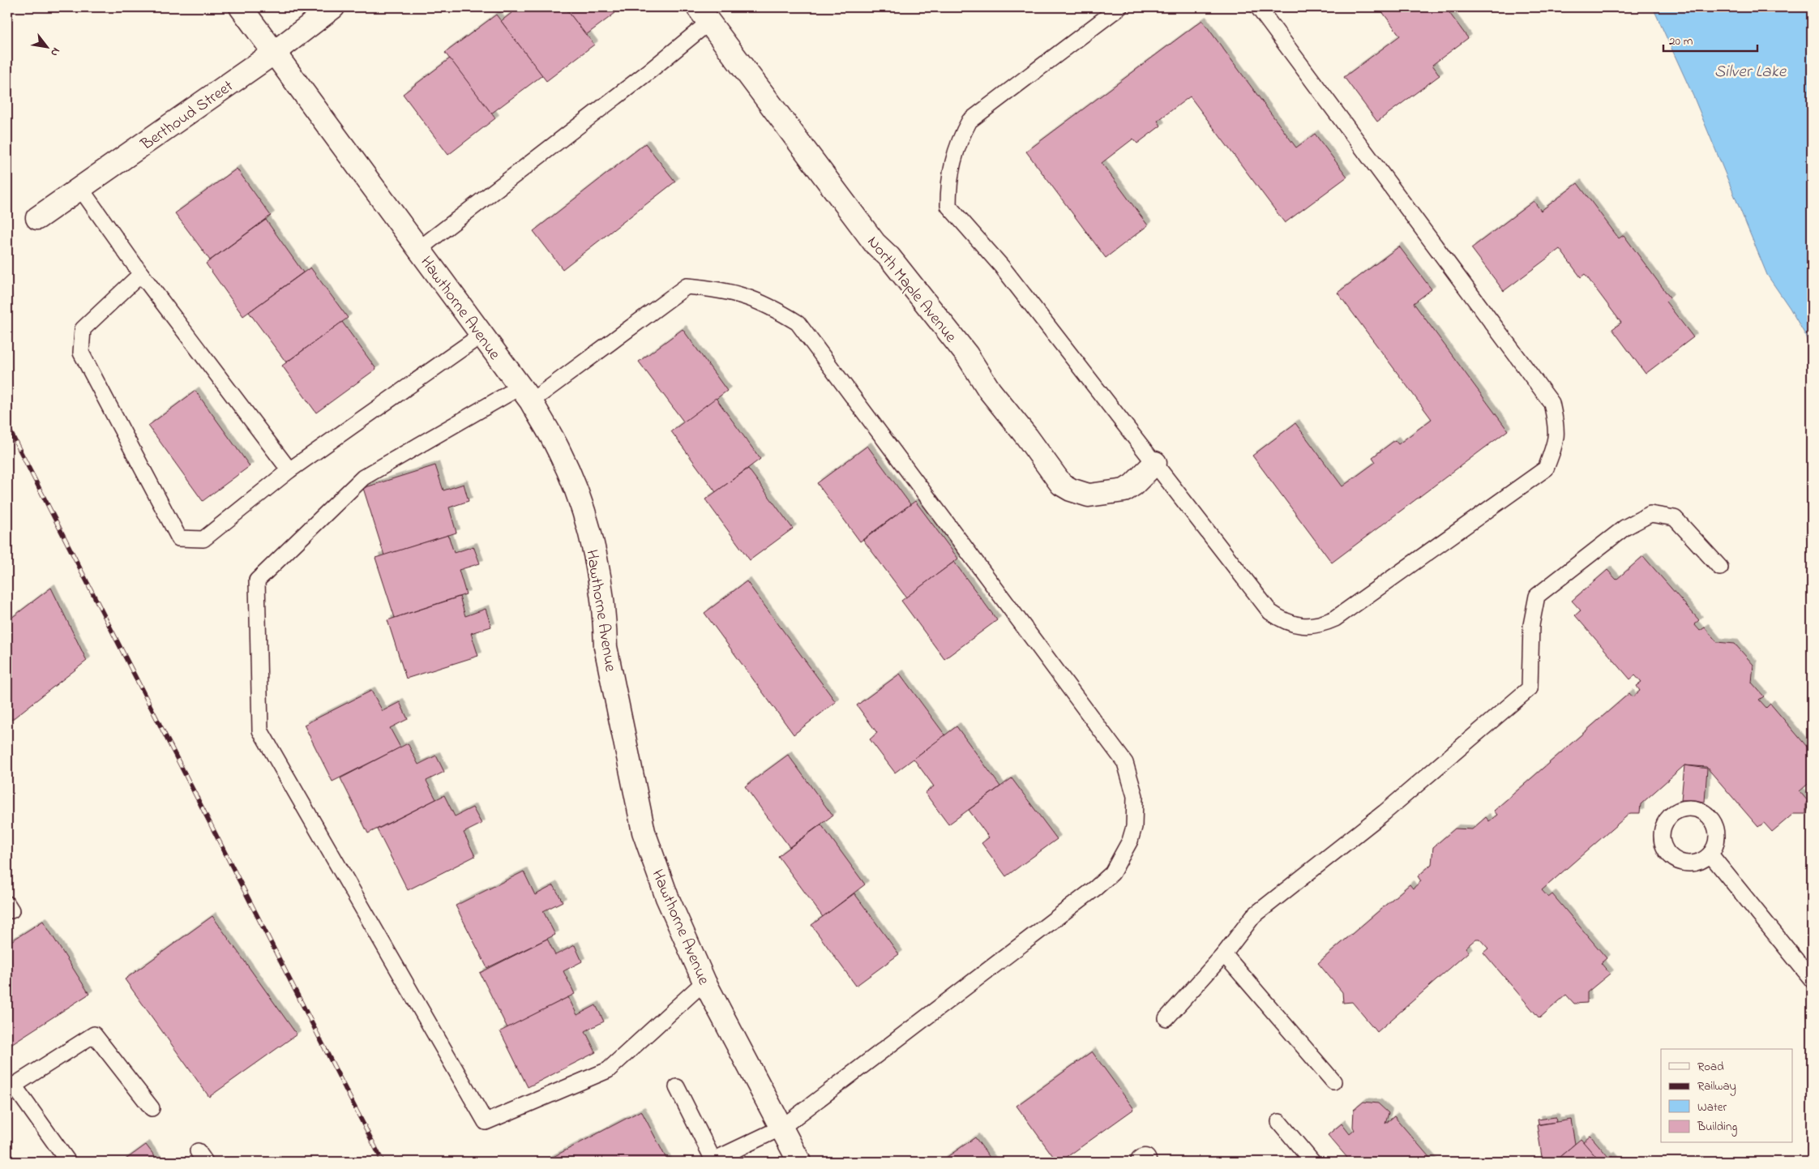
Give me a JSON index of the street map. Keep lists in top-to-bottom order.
{
  "streets": {
    "street": ["Berthoud Street", "North Maple Avenue", "Hawthorne Avenue"]
  },
  "crossings": [
    ["Berthoud Street", "Hawthorne Avenue"]
  ],
  "water": ["Silver Lake"],
  "legend": [
    "Road",
    "Railway",
    "Water",
    "Building"
  ],
  "scale_bar": "20 m",
  "north": "bottom right"
}
